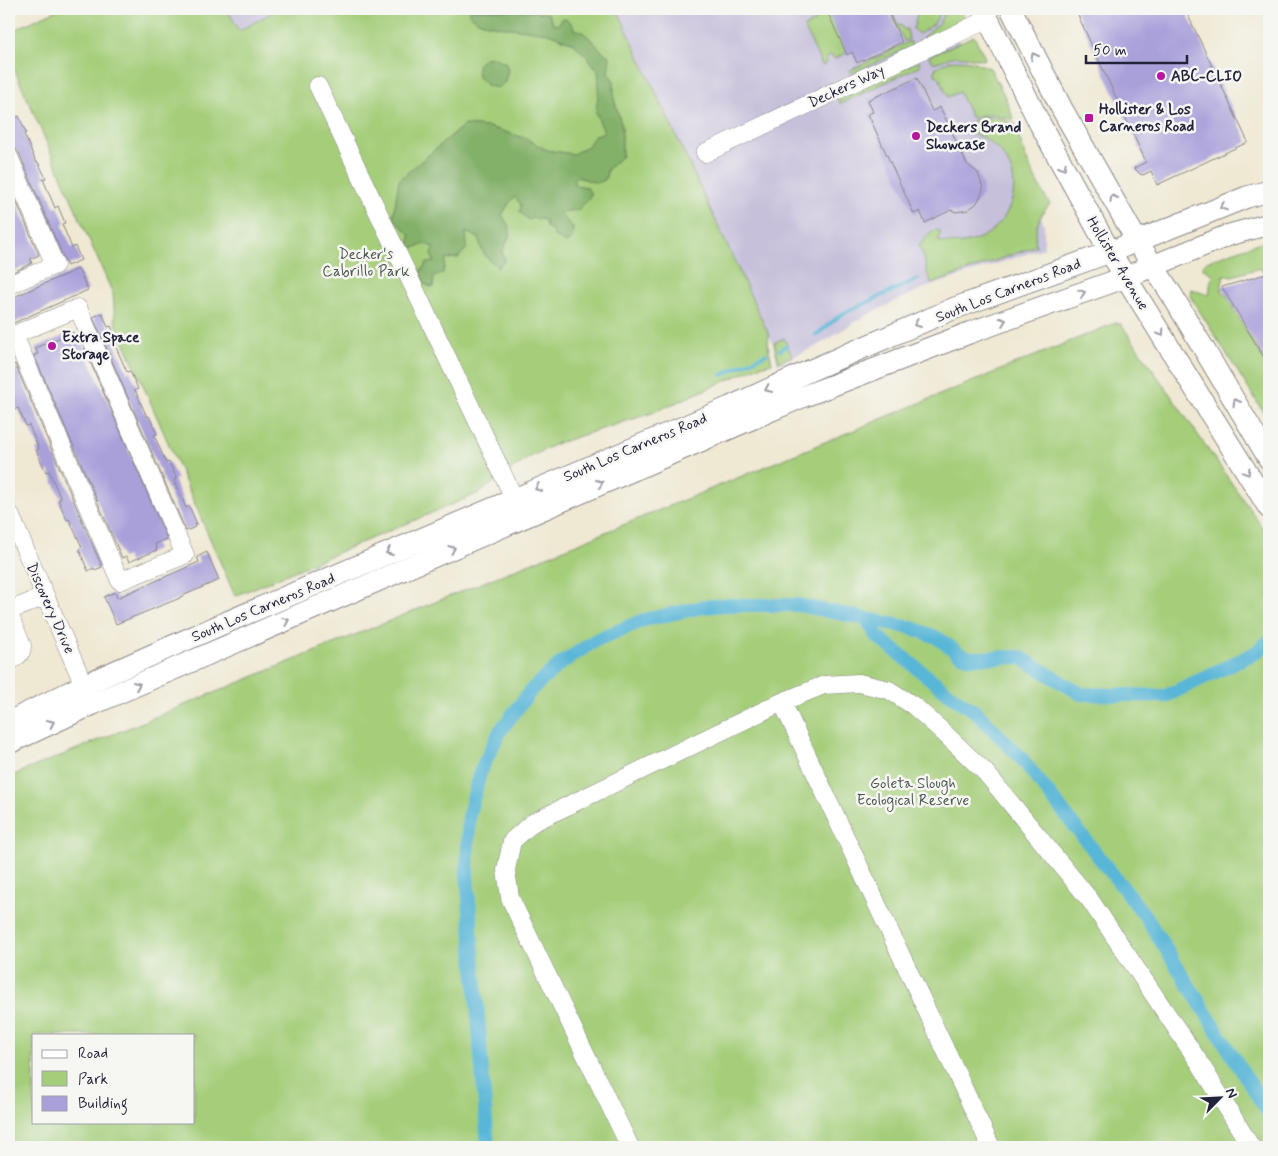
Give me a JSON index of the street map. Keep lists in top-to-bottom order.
{
  "streets": {
    "main road": ["Hollister Avenue", "South Los Carneros Road"],
    "street": ["Deckers Way", "Discovery Drive"]
  },
  "crossings": [
    ["Deckers Way", "Hollister Avenue"],
    ["Hollister Avenue", "South Los Carneros Road"],
    ["South Los Carneros Road", "Discovery Drive"]
  ],
  "parks": ["Decker's Cabrillo Park", "Goleta Slough Ecological Reserve"],
  "places": {
    "other": ["ABC-CLIO", "Deckers Brand Showcase", "Extra Space Storage"],
    "transit": ["Hollister & Los Carneros Road"]
  },
  "legend": ["Road", "Park", "Building"],
  "scale_bar": "50 m",
  "north": "top right"
}
